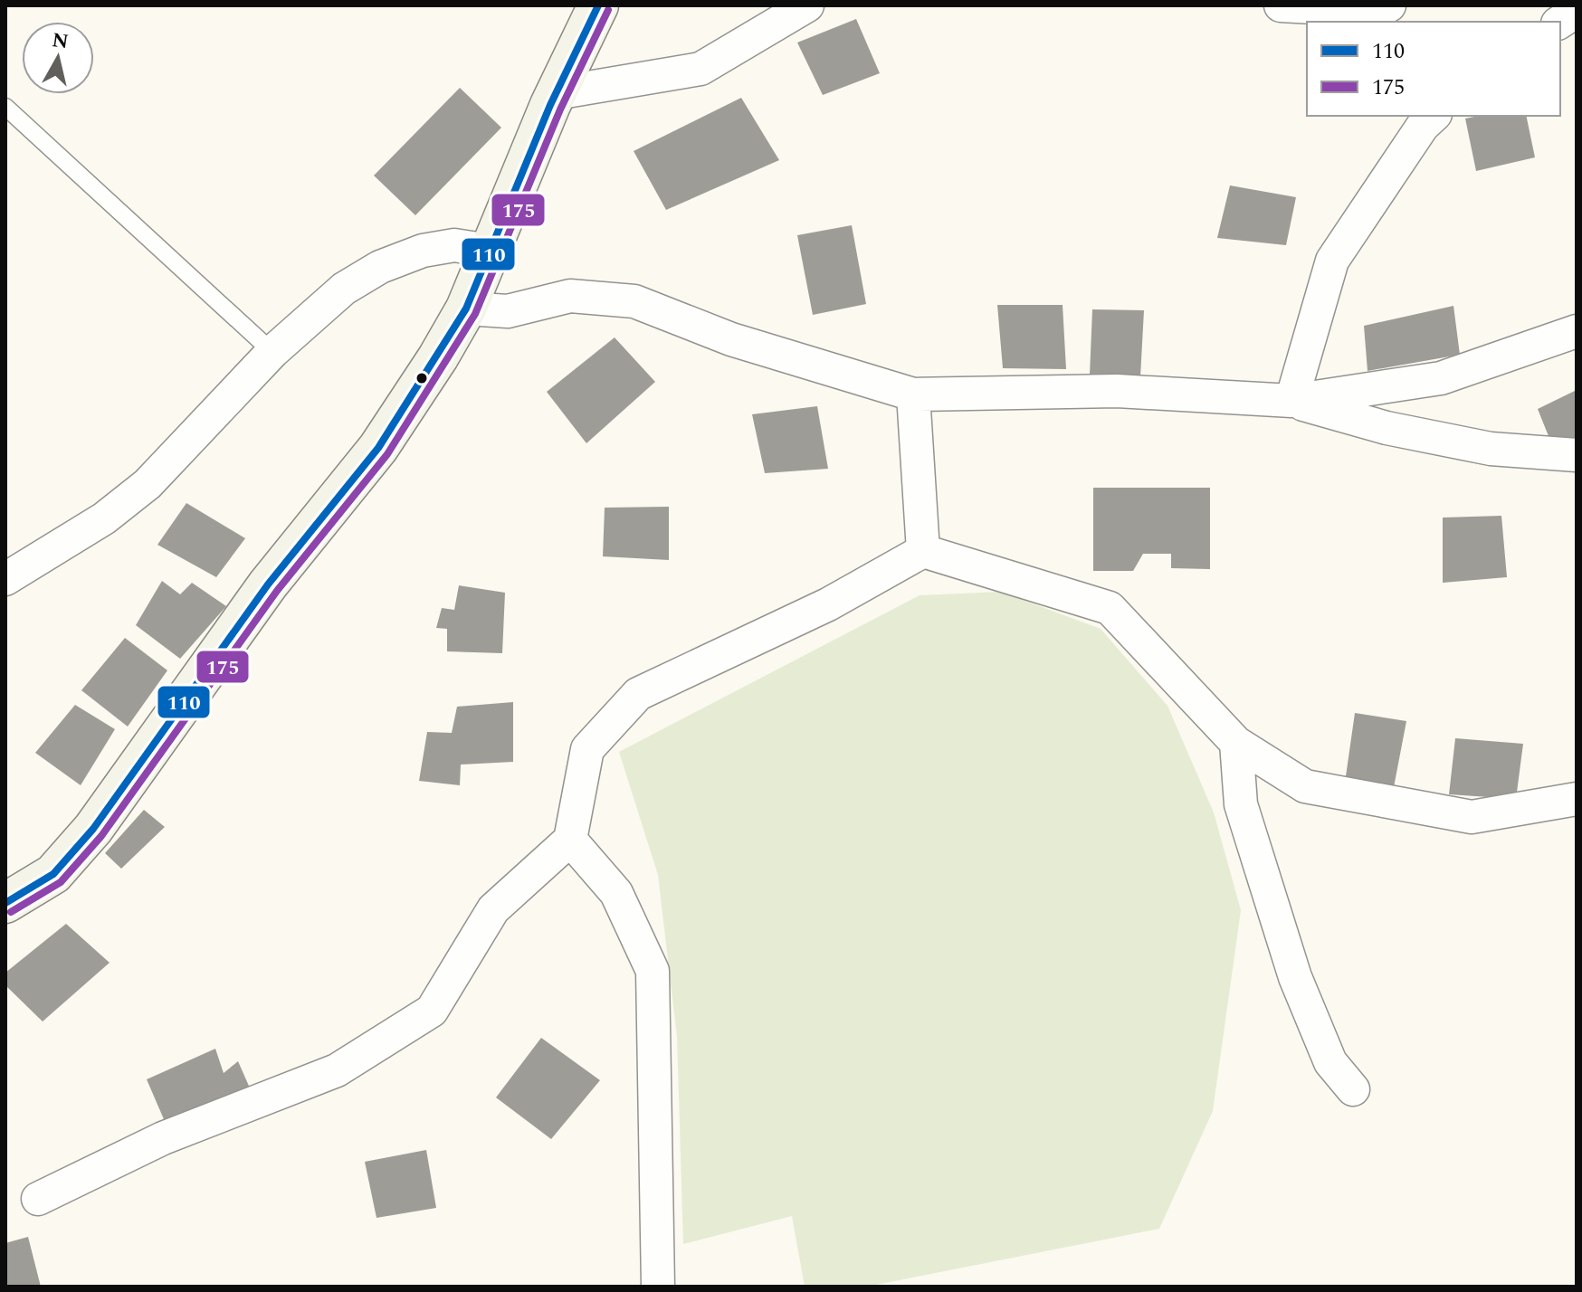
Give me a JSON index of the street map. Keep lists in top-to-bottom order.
{
  "lines": ["transit line 110", "transit line 175"],
  "legend": ["110", "175"],
  "north": "top"
}
